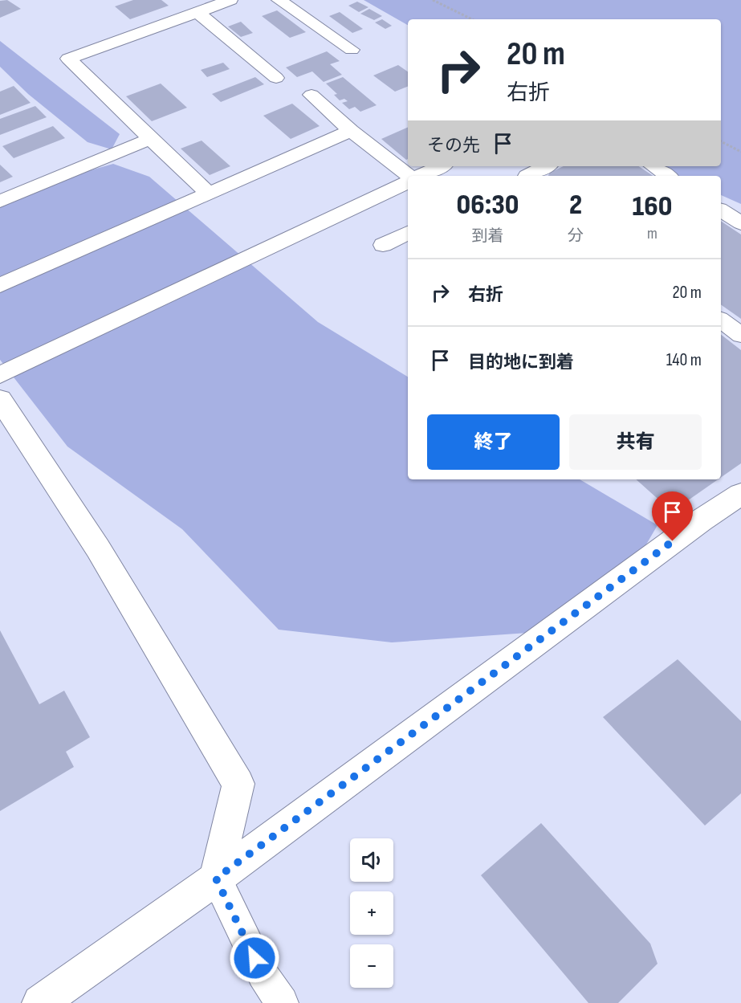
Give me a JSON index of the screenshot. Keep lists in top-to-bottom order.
{
  "page": {
    "turn": ["20 m", "右折"],
    "then": "その先",
    "eta": [
      "06:30",
      "到着",
      "2",
      "分",
      "160",
      "m"
    ],
    "list": [
      {
        "name": "右折",
        "value": "20 m"
      },
      {
        "name": "目的地に到着",
        "value": "140 m"
      }
    ],
    "buttons": ["終了", "共有"],
    "map_buttons": ["+", "−"]
  }
}
